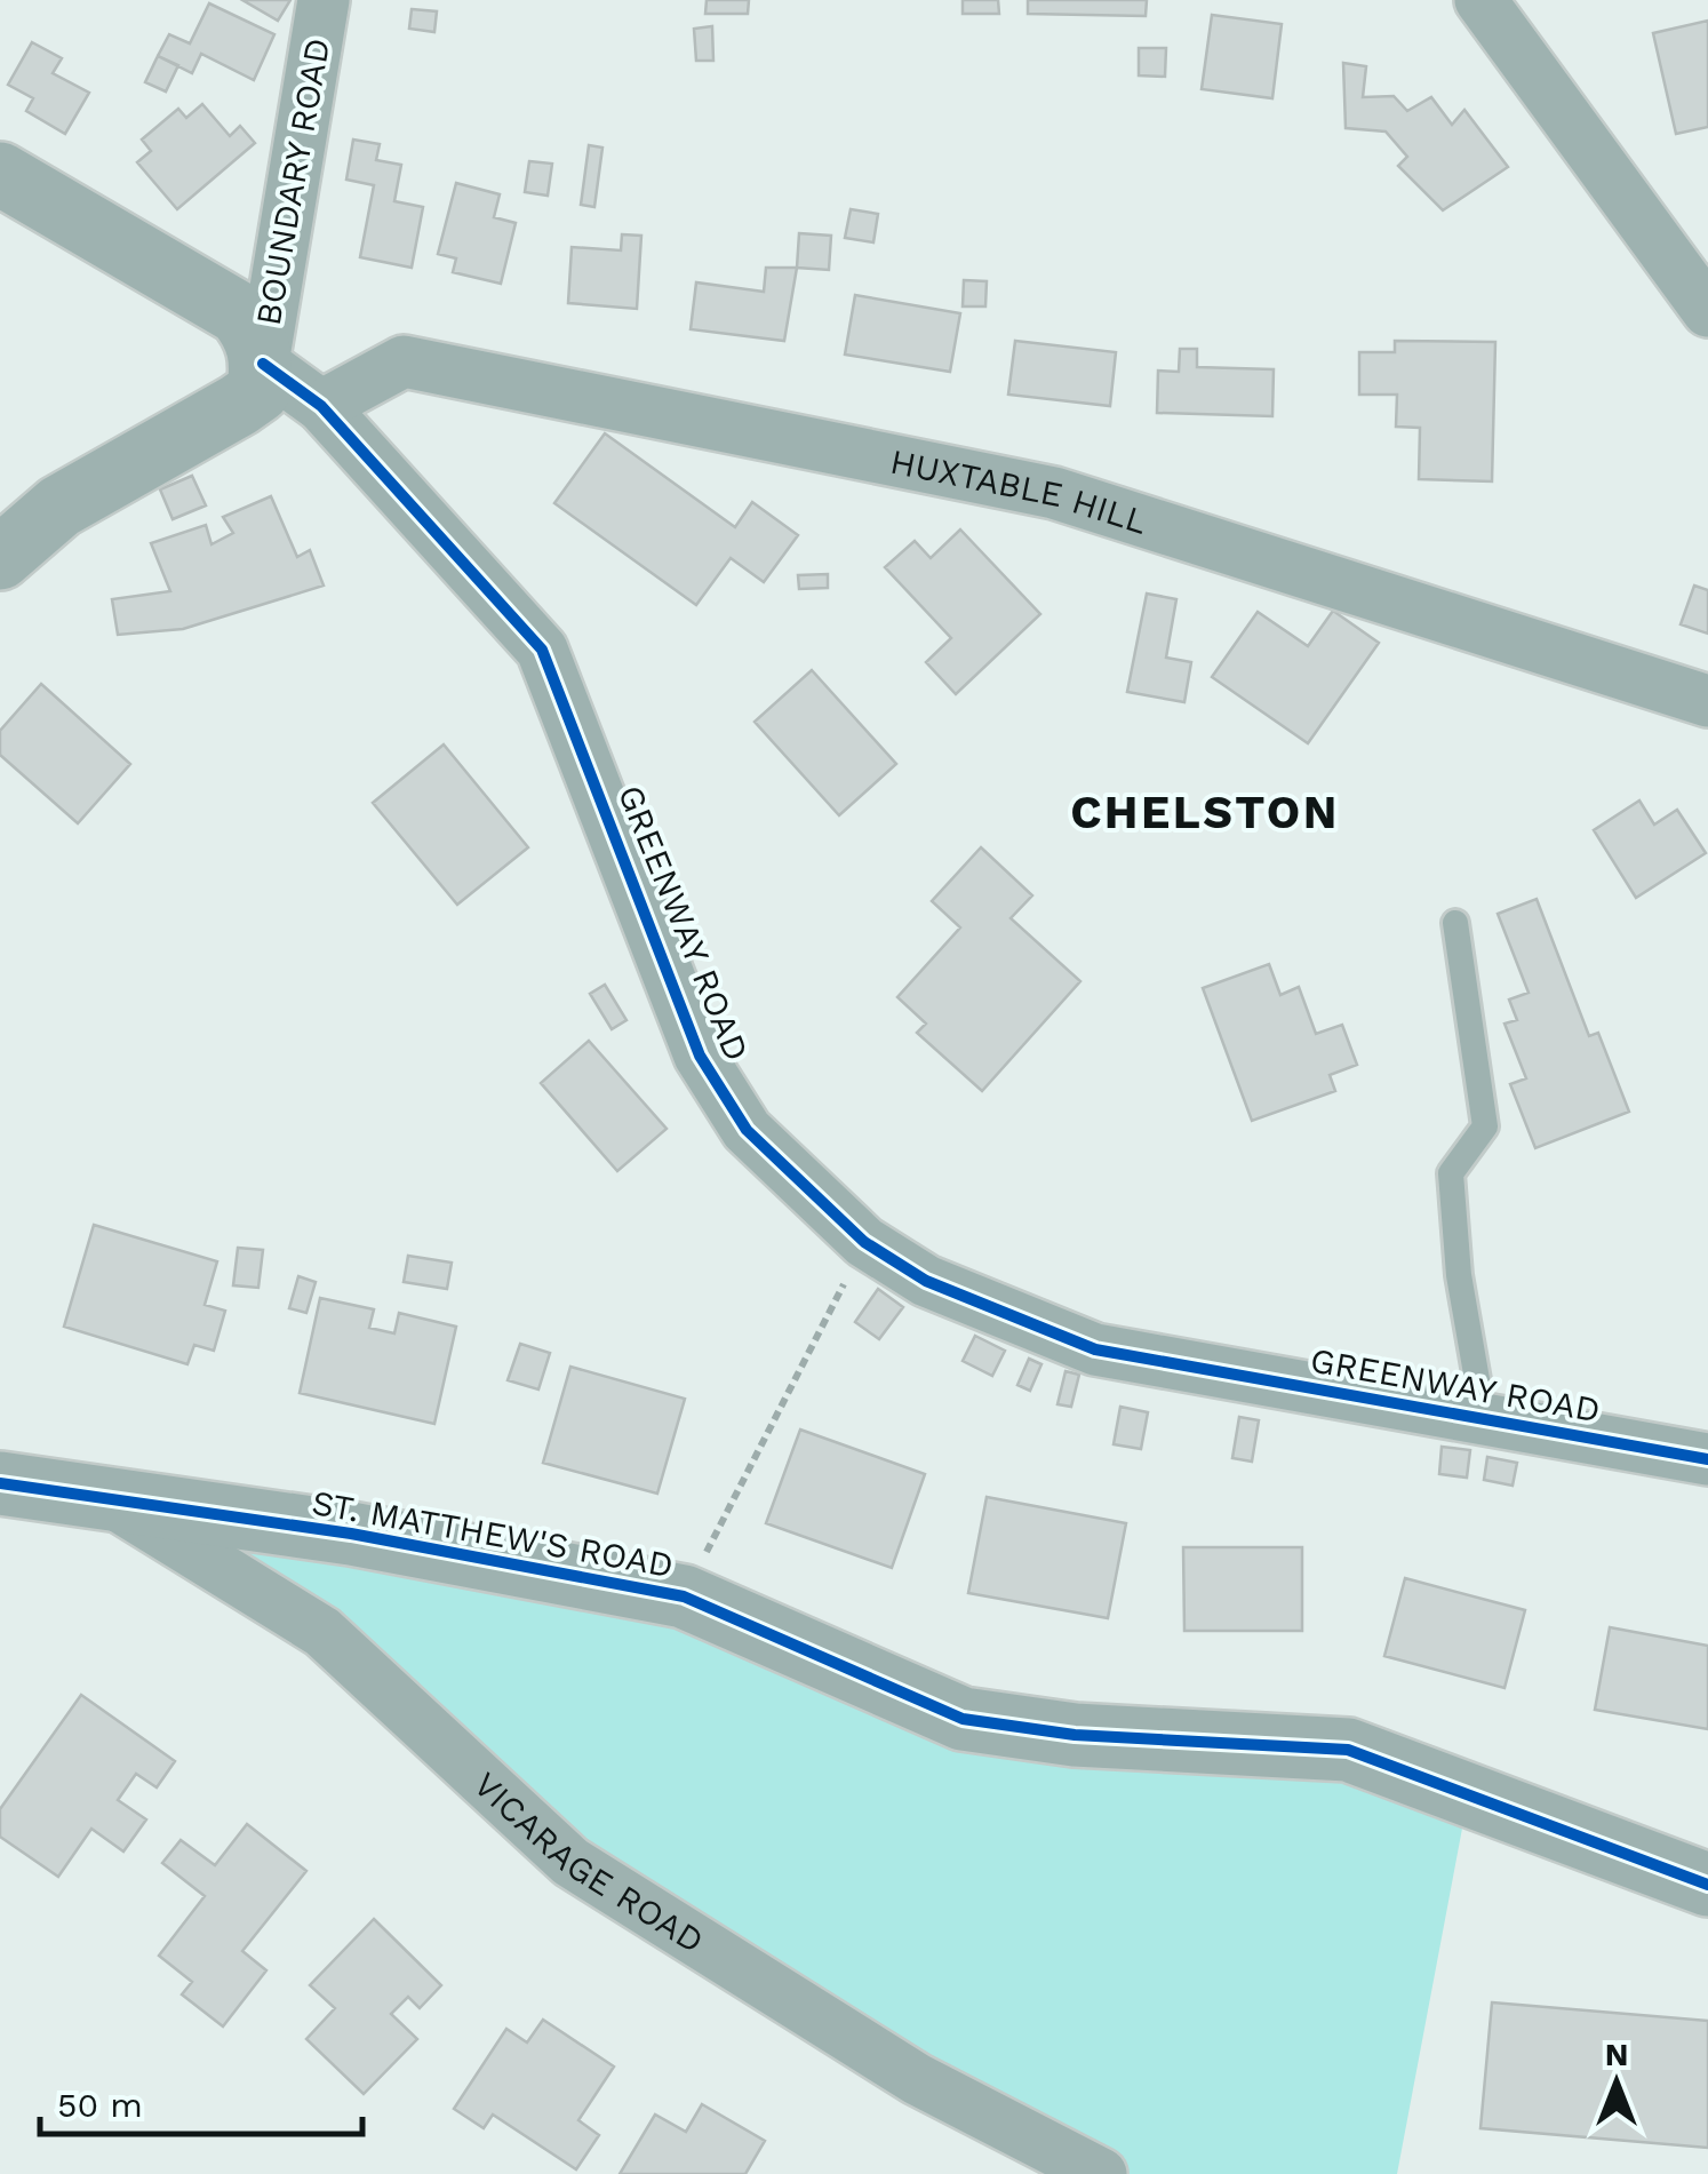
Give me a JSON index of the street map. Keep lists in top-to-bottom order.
{
  "streets": {
    "street": [
      "BOUNDARY ROAD",
      "HUXTABLE HILL",
      "GREENWAY ROAD",
      "ST. MATTHEW'S ROAD",
      "VICARAGE ROAD"
    ]
  },
  "crossings": [
    ["BOUNDARY ROAD", "GREENWAY ROAD"],
    ["HUXTABLE HILL", "GREENWAY ROAD"],
    ["ST. MATTHEW'S ROAD", "VICARAGE ROAD"]
  ],
  "districts": ["CHELSTON"],
  "scale_bar": "50 m",
  "north": "top"
}
